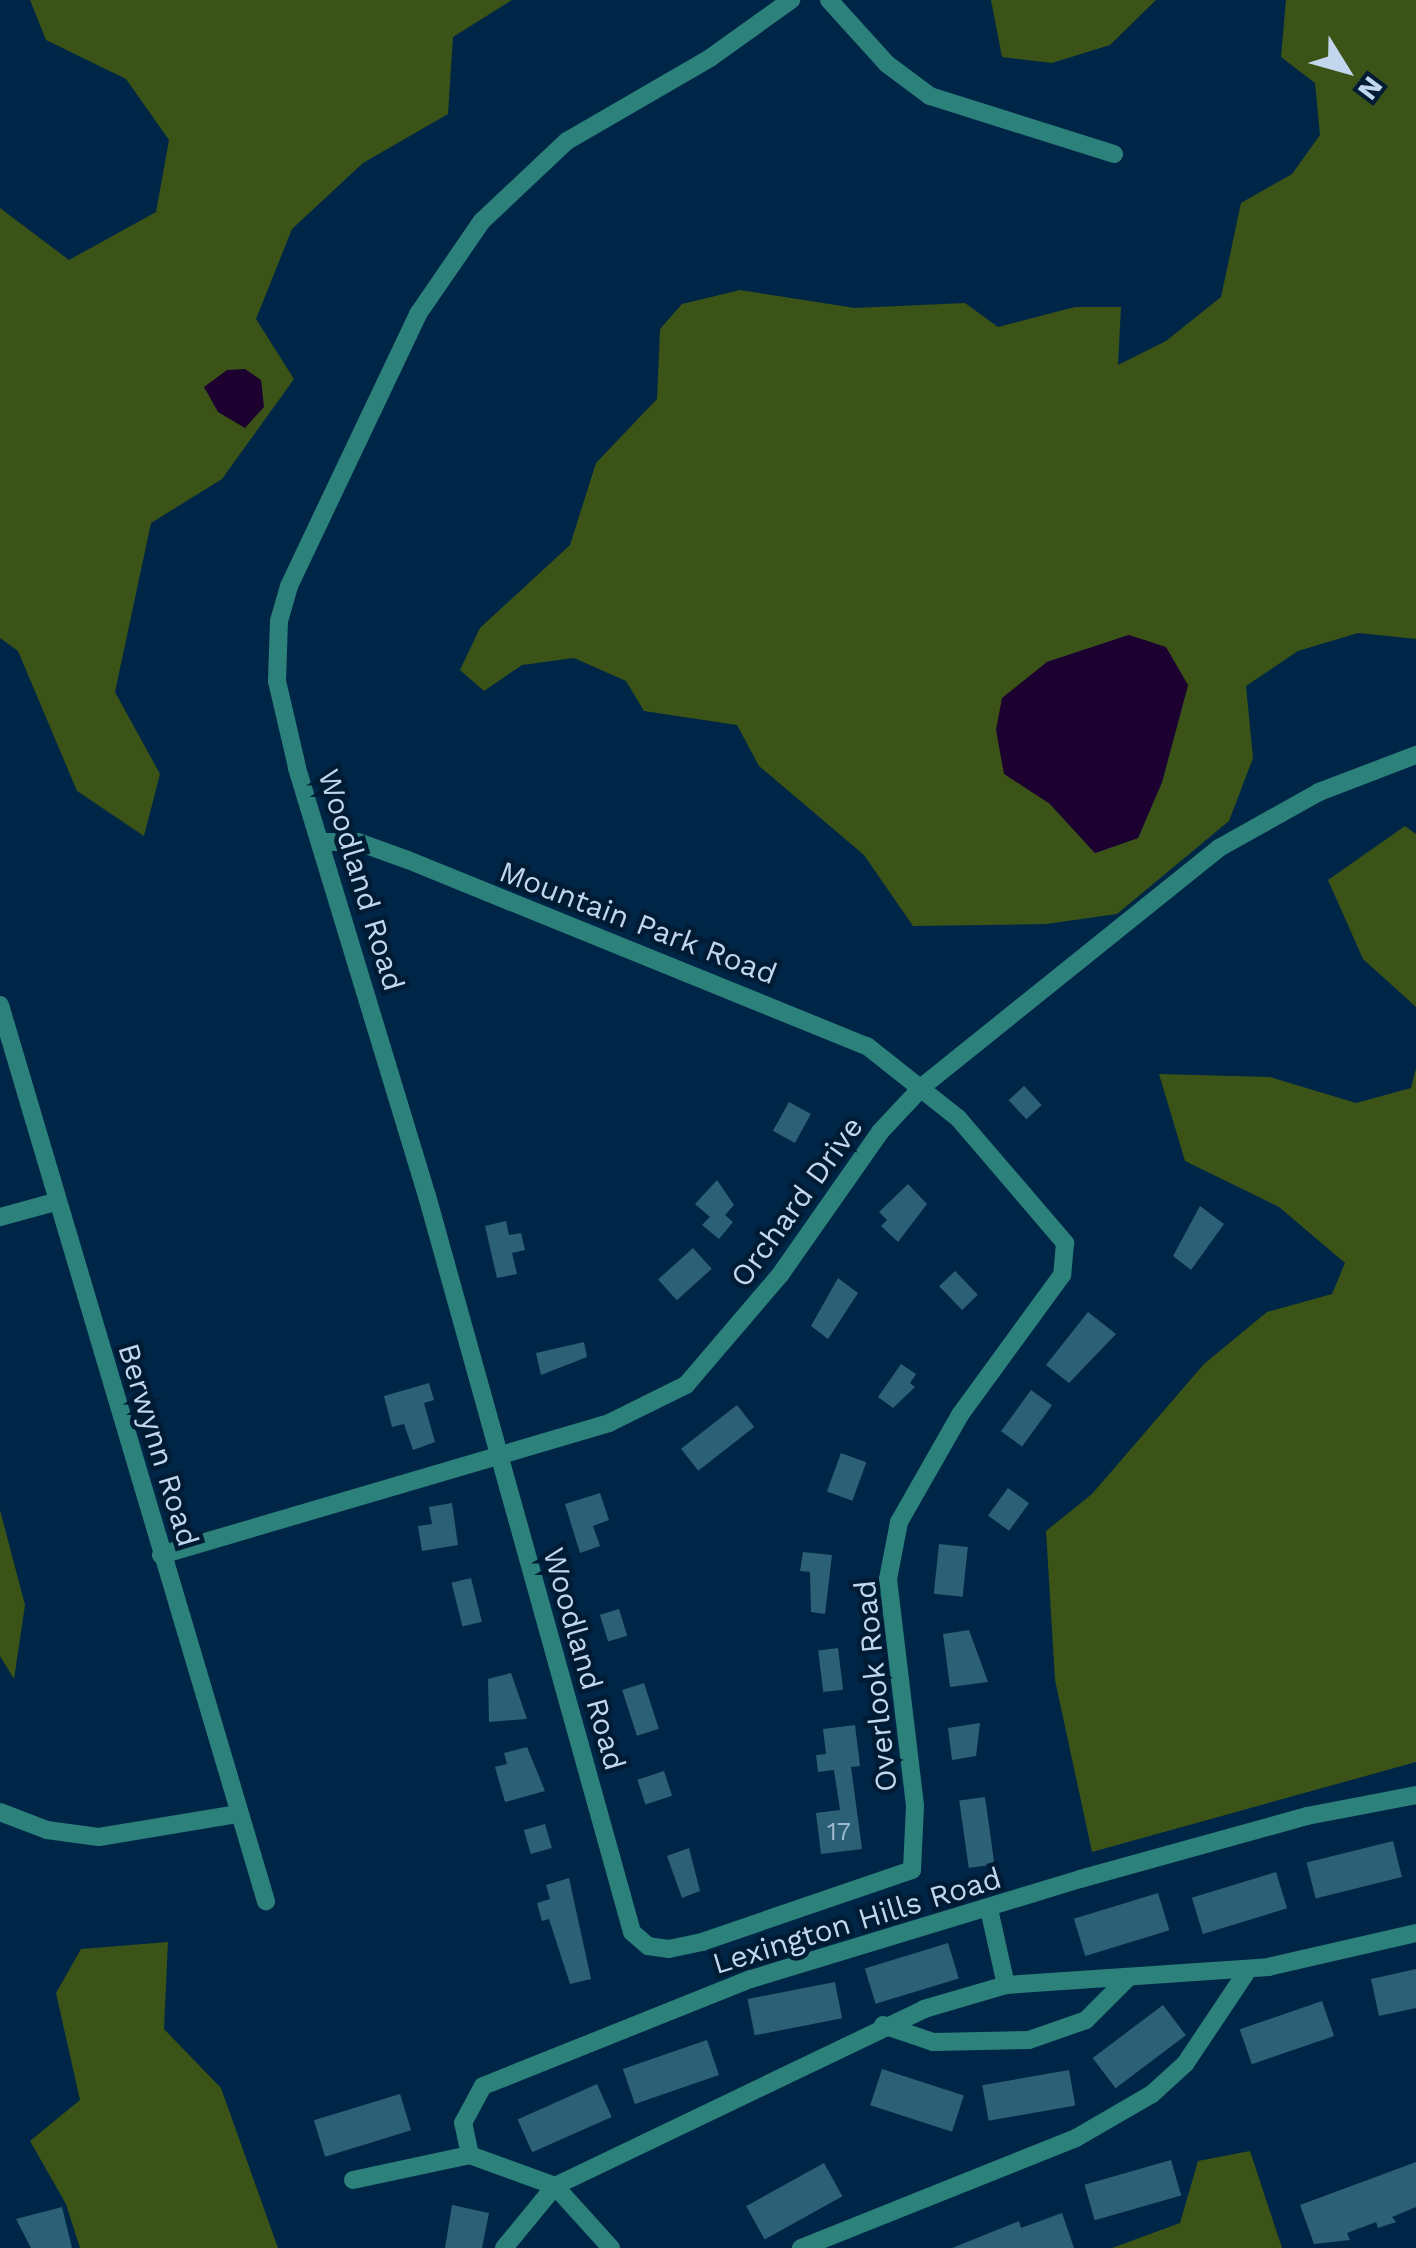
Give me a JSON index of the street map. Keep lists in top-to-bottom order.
{
  "streets": {
    "street": [
      "Woodland Road",
      "Mountain Park Road",
      "Orchard Drive",
      "Berwynn Road",
      "Overlook Road",
      "Lexington Hills Road"
    ]
  },
  "crossings": [
    ["Woodland Road", "Mountain Park Road"],
    ["Woodland Road", "Orchard Drive"],
    ["Woodland Road", "Overlook Road"],
    ["Mountain Park Road", "Orchard Drive"],
    ["Mountain Park Road", "Overlook Road"],
    ["Orchard Drive", "Berwynn Road"],
    ["Orchard Drive", "Overlook Road"]
  ],
  "house_numbers": ["17"],
  "north": "bottom right"
}
